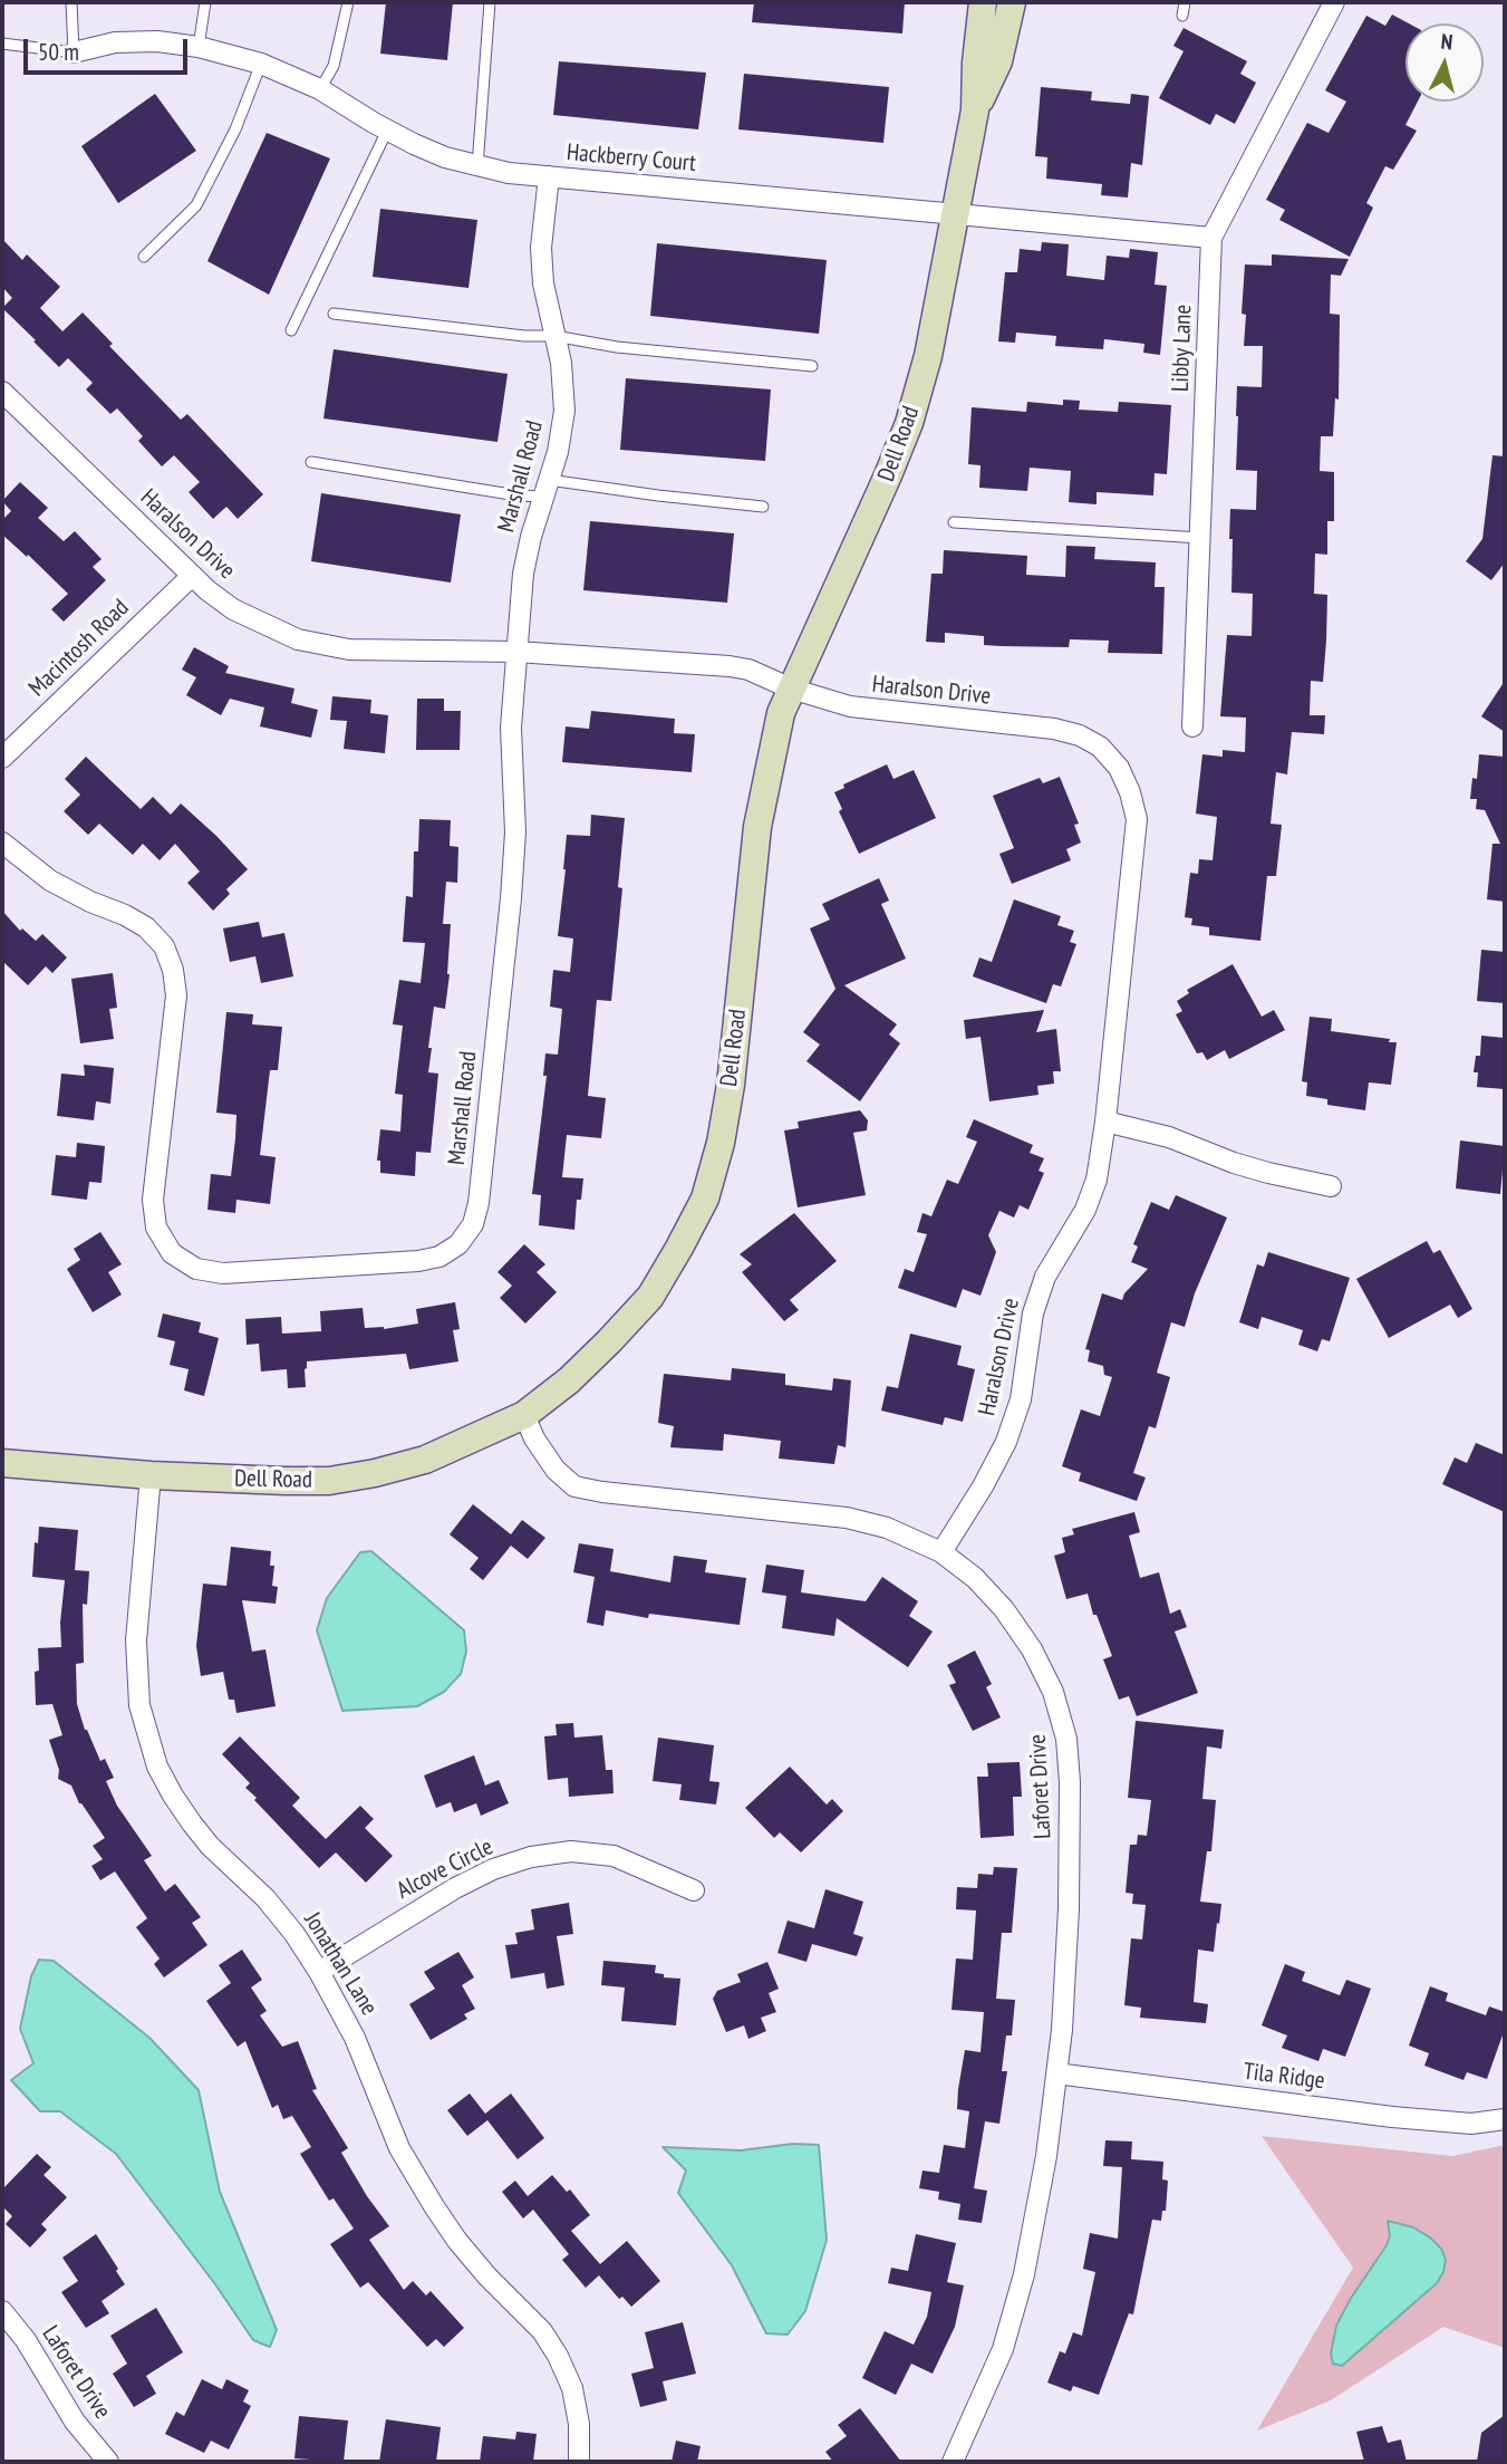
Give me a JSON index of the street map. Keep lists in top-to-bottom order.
{
  "streets": {
    "street": [
      "Hackberry Court",
      "Libby Lane",
      "Dell Road",
      "Marshall Road",
      "Haralson Drive",
      "Macintosh Road",
      "Laforet Drive",
      "Alcove Circle",
      "Jonathan Lane",
      "Tila Ridge"
    ]
  },
  "crossings": [
    ["Hackberry Court", "Libby Lane"],
    ["Hackberry Court", "Dell Road"],
    ["Hackberry Court", "Marshall Road"],
    ["Dell Road", "Haralson Drive"],
    ["Dell Road", "Laforet Drive"],
    ["Dell Road", "Jonathan Lane"],
    ["Marshall Road", "Haralson Drive"],
    ["Haralson Drive", "Macintosh Road"],
    ["Haralson Drive", "Laforet Drive"],
    ["Laforet Drive", "Tila Ridge"],
    ["Alcove Circle", "Jonathan Lane"]
  ],
  "scale_bar": "50 m",
  "north": "top"
}
